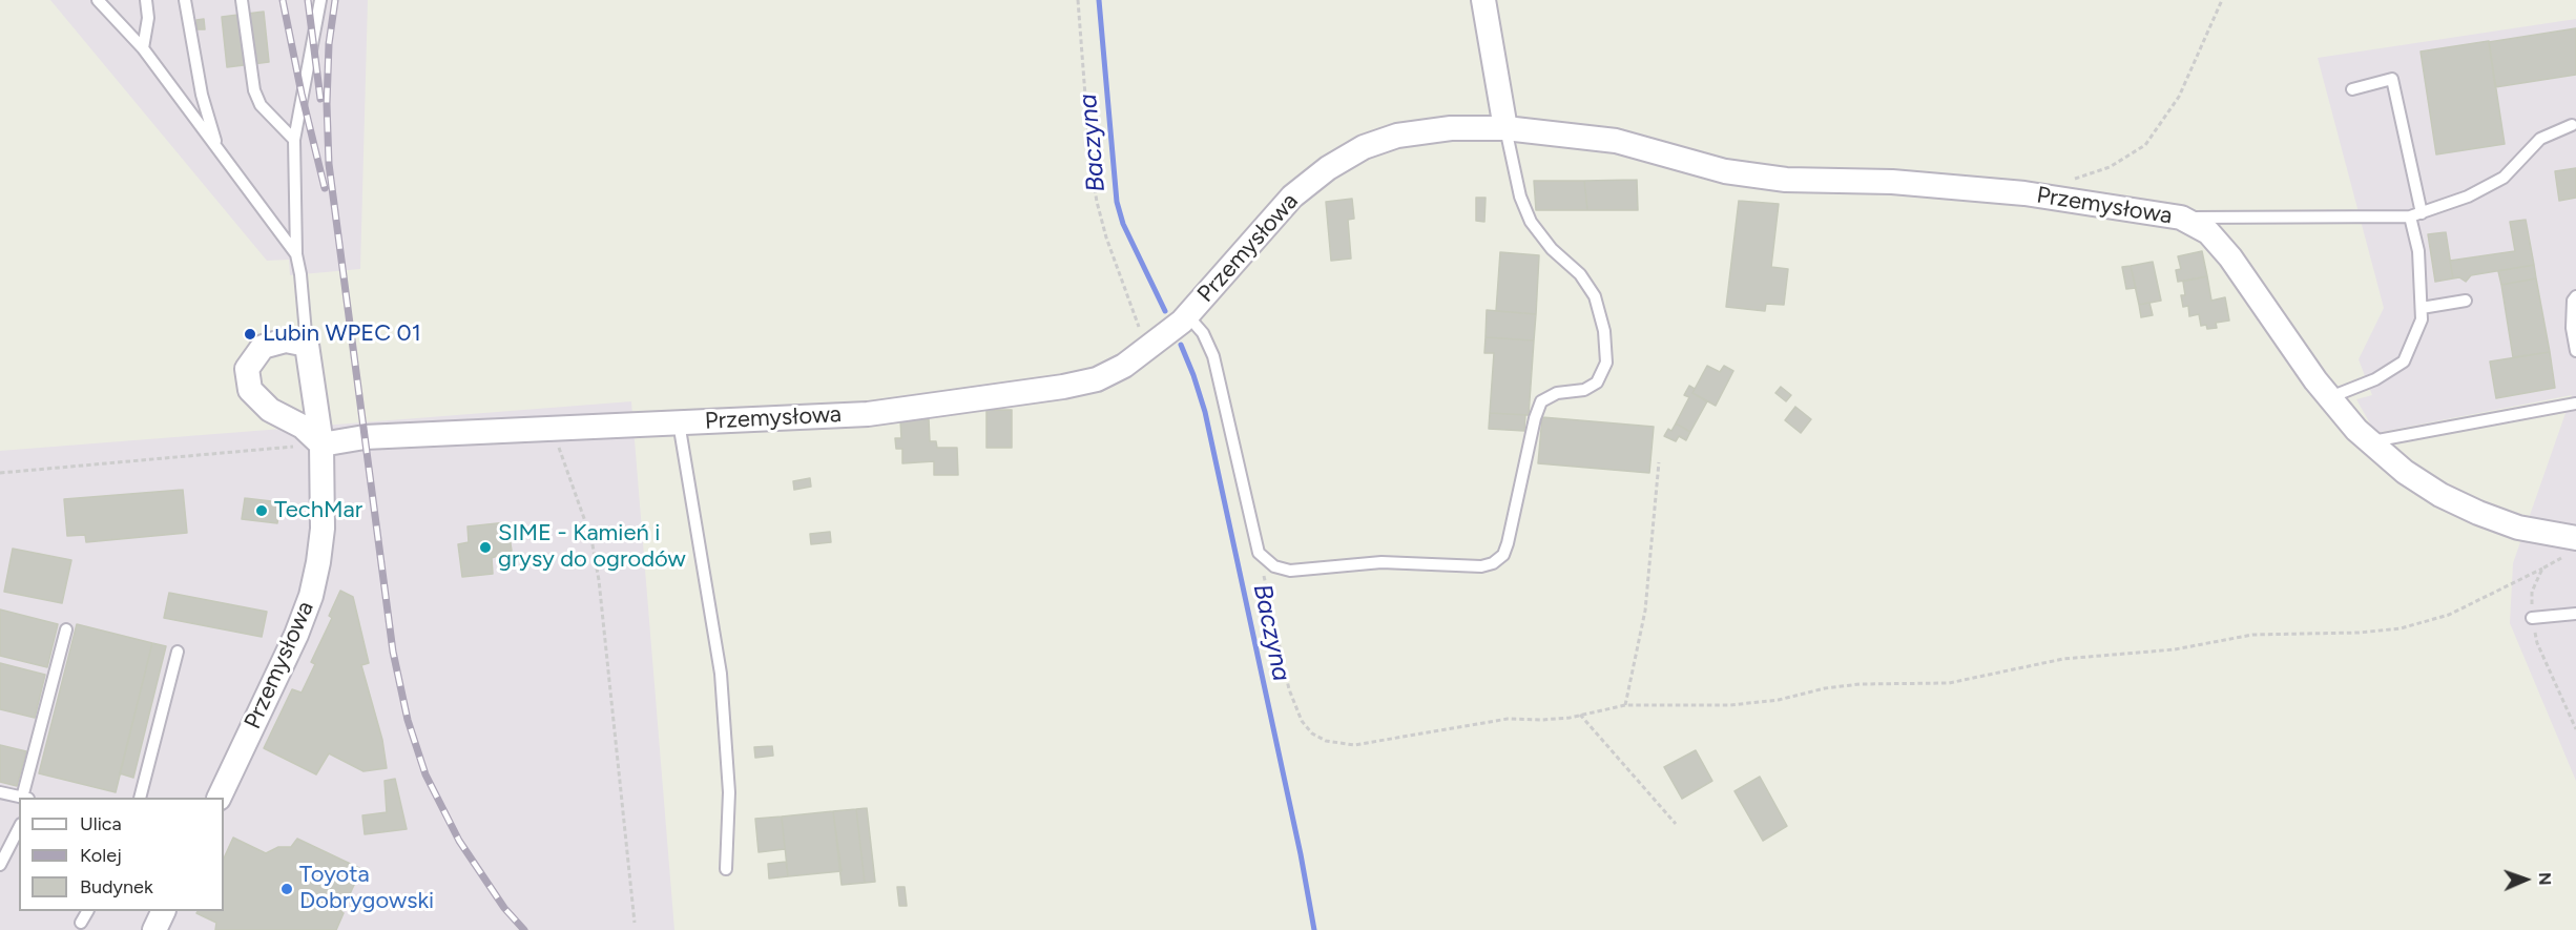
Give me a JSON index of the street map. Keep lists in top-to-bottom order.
{
  "streets": {
    "street": ["Przemysłowa"]
  },
  "water": ["Baczyna"],
  "places": [
    "Lubin WPEC 01",
    "TechMar",
    "SIME - Kamień i grysy do ogrodów",
    "Toyota Dobrygowski"
  ],
  "legend": ["Ulica", "Kolej", "Budynek"],
  "north": "right"
}
